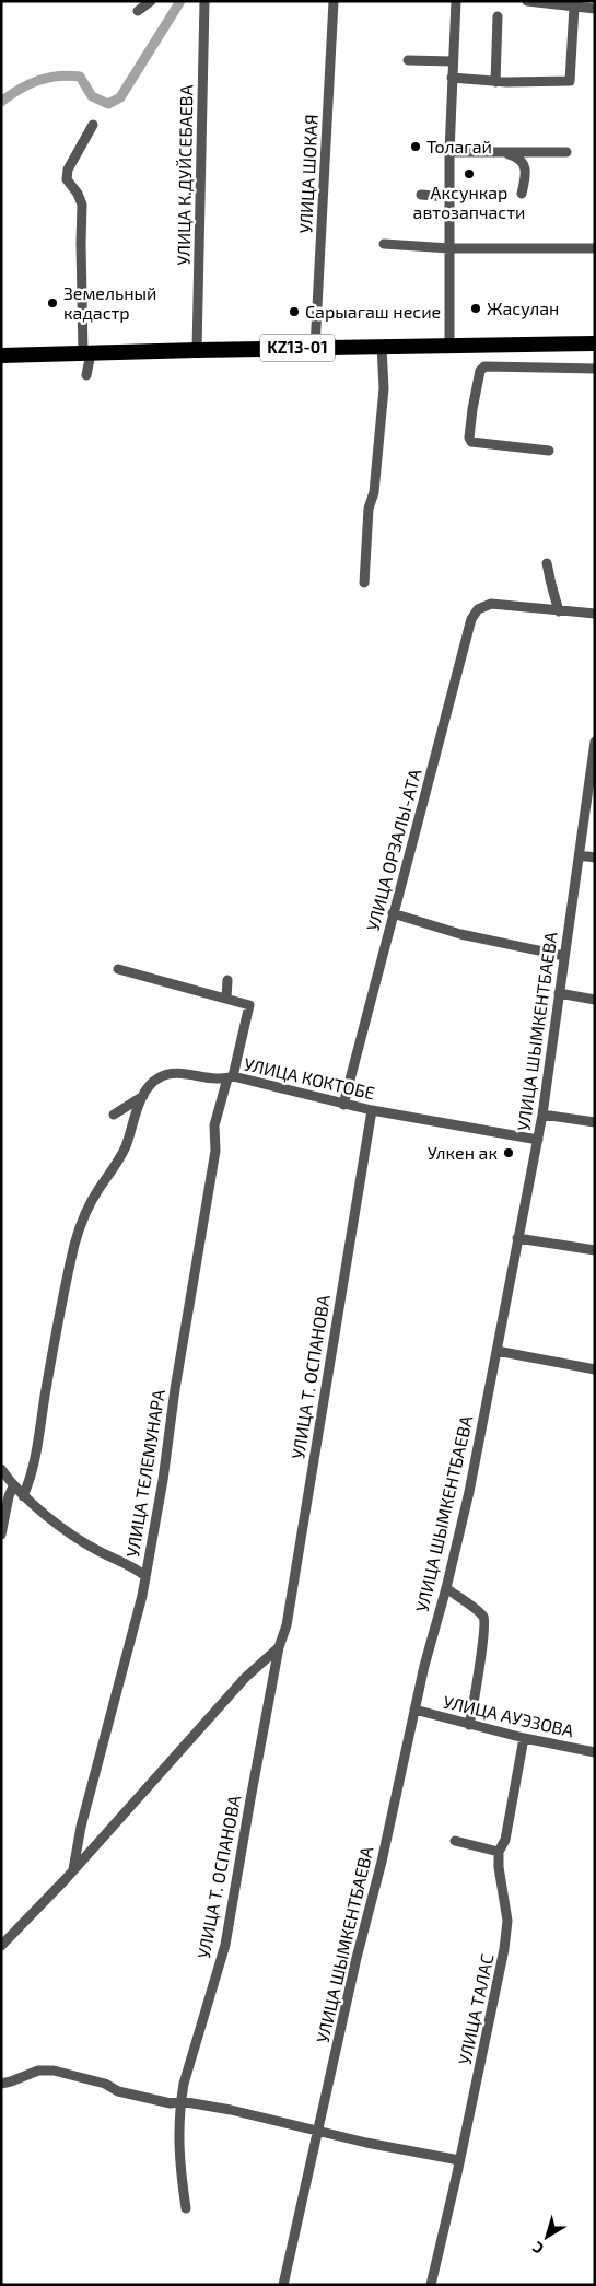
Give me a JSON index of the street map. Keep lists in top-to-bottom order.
{
  "streets": {
    "highway": ["KZ13-01"],
    "street": [
      "УЛИЦА ШОКАЯ",
      "УЛИЦА К.ДУЙСЕБАЕВА",
      "УЛИЦА ОРЗАЛЫ-АТА",
      "УЛИЦА ШЫМКЕНТБАЕВА",
      "УЛИЦА КОКТОБЕ",
      "УЛИЦА Т. ОСПАНОВА",
      "УЛИЦА ТЕЛЕМУНАРА",
      "УЛИЦА АУЭЗОВА",
      "УЛИЦА ТАЛАС"
    ]
  },
  "crossings": [
    ["УЛИЦА ШОКАЯ", "KZ13-01"],
    ["УЛИЦА К.ДУЙСЕБАЕВА", "KZ13-01"],
    ["УЛИЦА ОРЗАЛЫ-АТА", "УЛИЦА КОКТОБЕ"],
    ["УЛИЦА ШЫМКЕНТБАЕВА", "УЛИЦА КОКТОБЕ"],
    ["УЛИЦА ШЫМКЕНТБАЕВА", "УЛИЦА АУЭЗОВА"],
    ["УЛИЦА КОКТОБЕ", "УЛИЦА Т. ОСПАНОВА"],
    ["УЛИЦА КОКТОБЕ", "УЛИЦА ТЕЛЕМУНАРА"],
    ["УЛИЦА АУЭЗОВА", "УЛИЦА ТАЛАС"]
  ],
  "places": [
    "Толагай",
    "Аксункар автозапчасти",
    "Земельный кадастр",
    "Жасулан",
    "Сарыагаш несие",
    "Улкен ак"
  ],
  "north": "bottom left"
}
